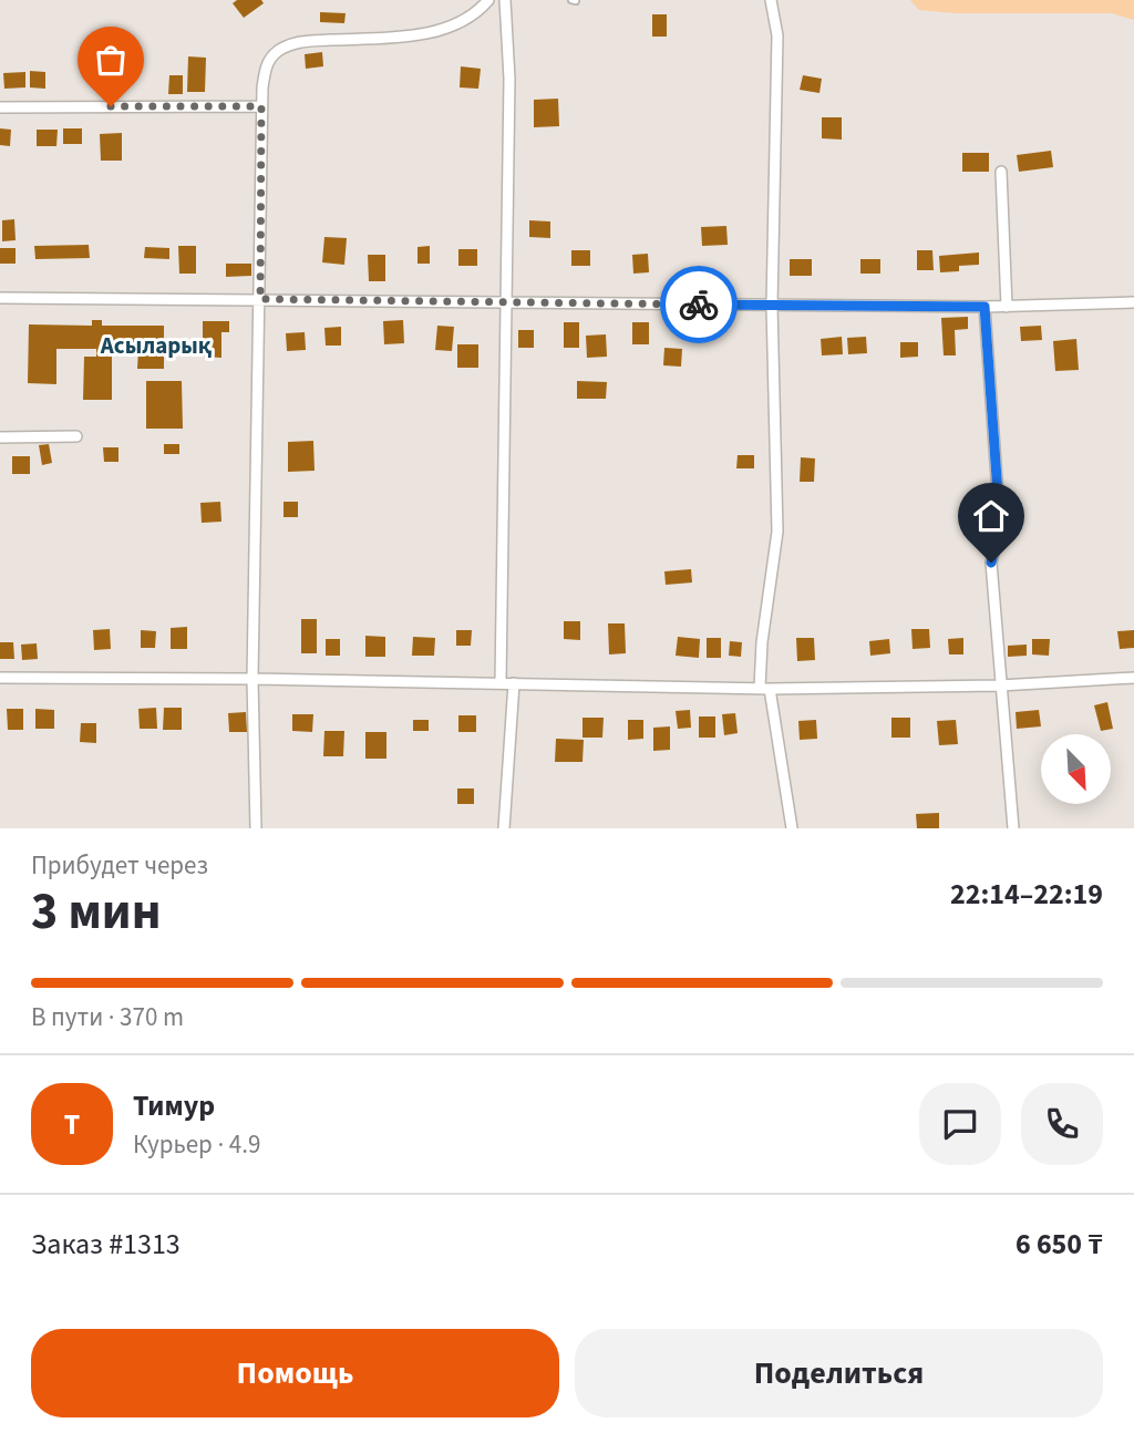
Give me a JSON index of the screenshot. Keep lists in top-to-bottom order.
{
  "districts": ["Асыларық"],
  "north": "bottom right",
  "page": {
    "heading": ["3 мин", "Прибудет через", "22:14–22:19"],
    "panel": [
      "Тимур",
      "Курьер · 4.9",
      "Заказ #1313",
      "6 650 ₸"
    ],
    "bar": "В пути · 370 m",
    "round": "Т",
    "buttons": ["Помощь", "Поделиться"]
  }
}
